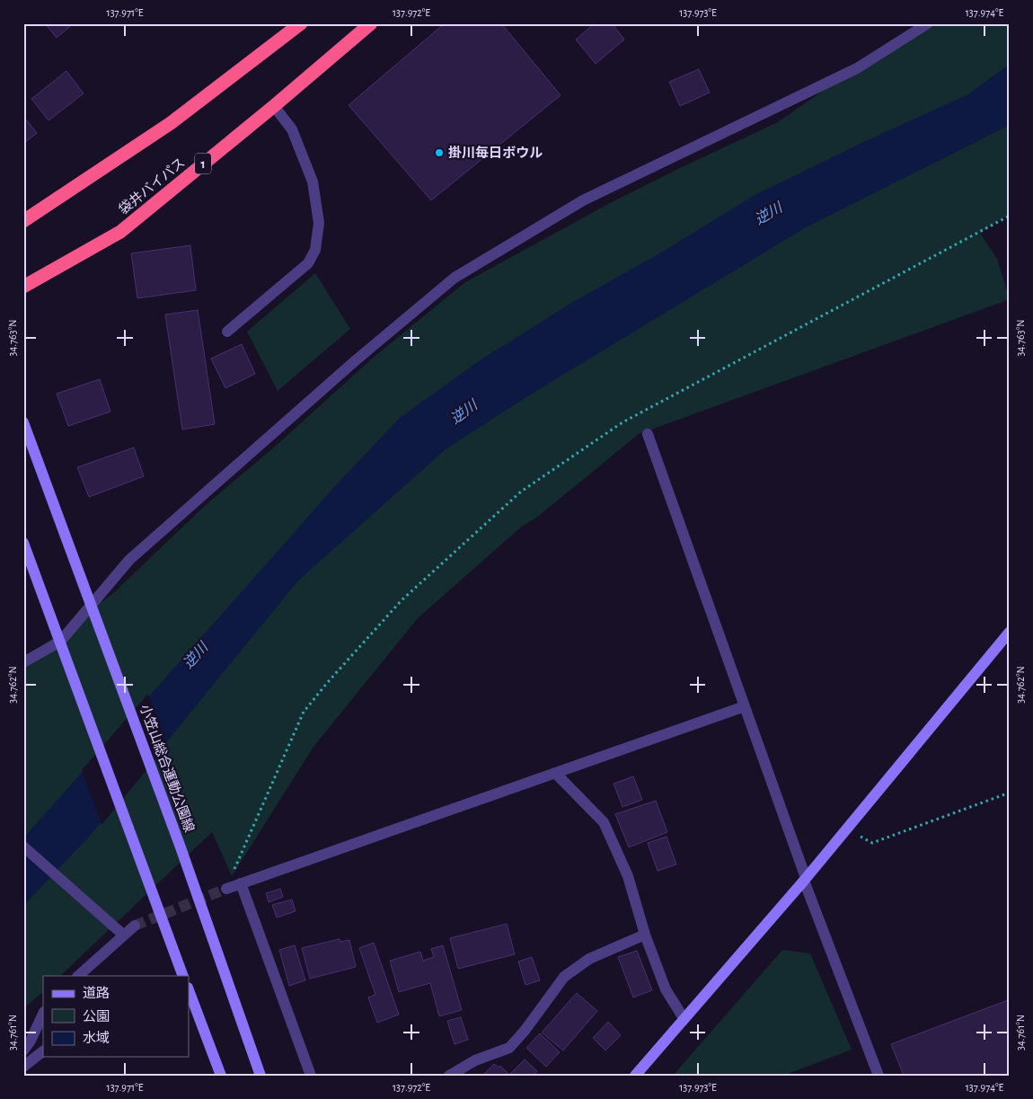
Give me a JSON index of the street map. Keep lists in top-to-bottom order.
{
  "streets": {
    "highway": ["1", "袋井バイパス"],
    "main road": ["小笠山総合運動公園線"]
  },
  "water": ["逆川"],
  "places": ["掛川毎日ボウル"],
  "legend": ["道路", "公園", "水域"],
  "coordinates": [
    "137.971°E",
    "137.972°E",
    "137.973°E",
    "137.974°E",
    "34.763°N",
    "34.762°N",
    "34.761°N"
  ]
}
